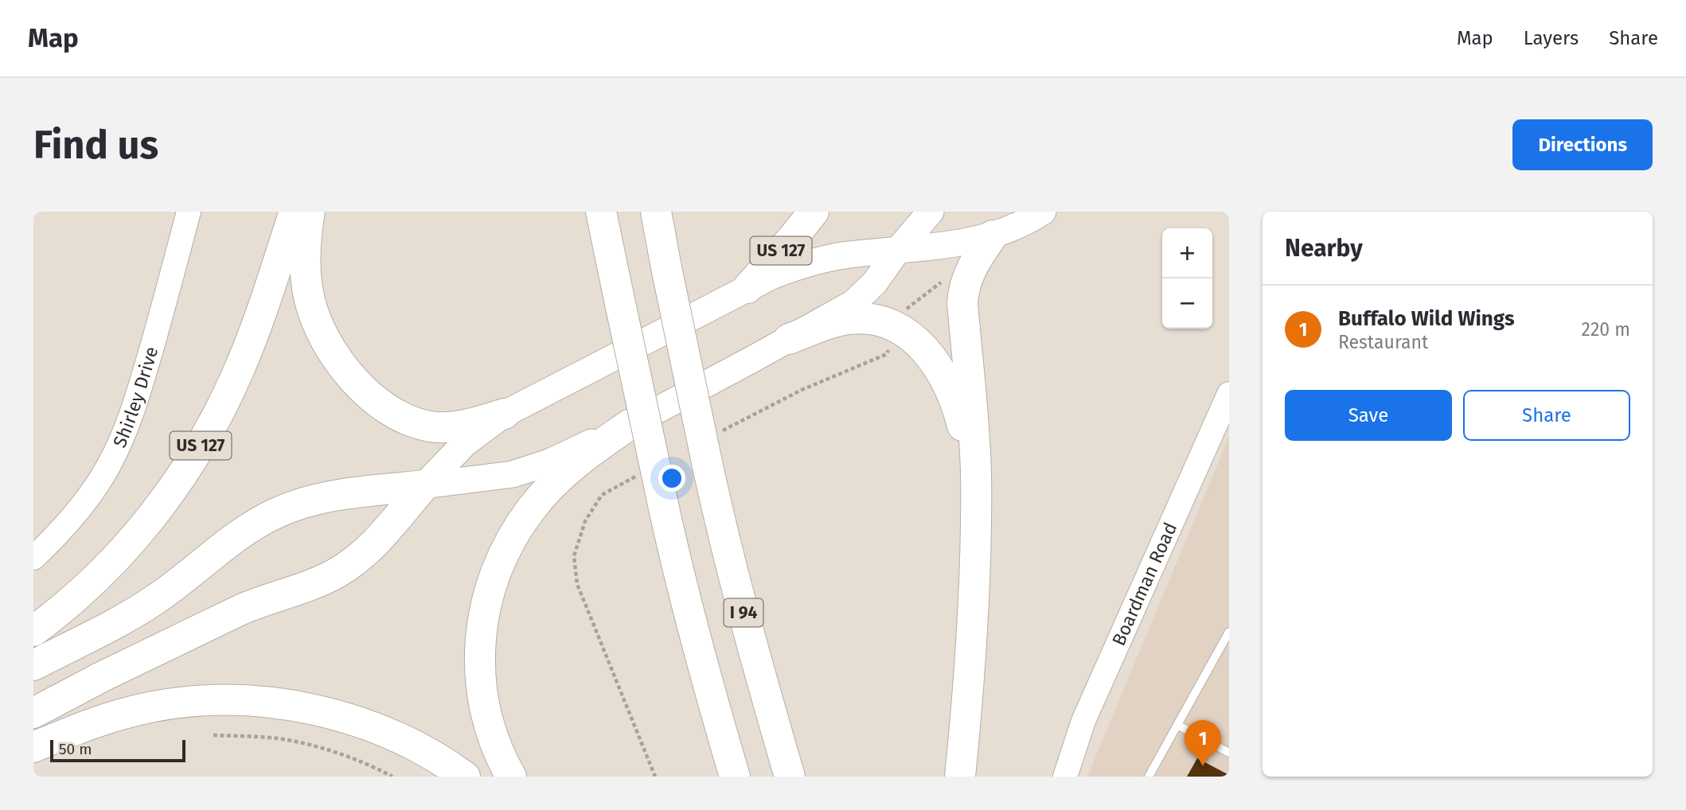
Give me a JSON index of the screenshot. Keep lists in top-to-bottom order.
{
  "streets": {
    "highway": ["US 127", "I 94"],
    "main road": ["Shirley Drive", "Boardman Road"]
  },
  "scale_bar": "50 m",
  "page": {
    "header": "Map",
    "nav": ["Map", "Layers", "Share"],
    "buttons": [
      "Directions",
      ["Save", "Share"]
    ],
    "title": "Find us",
    "heading": "Nearby",
    "map_buttons": ["+", "−"],
    "list": [
      {
        "mark": "1",
        "name": "Buffalo Wild Wings",
        "note": "Restaurant",
        "value": "220 m"
      }
    ],
    "pins": "1",
    "scale": "50 m"
  }
}
